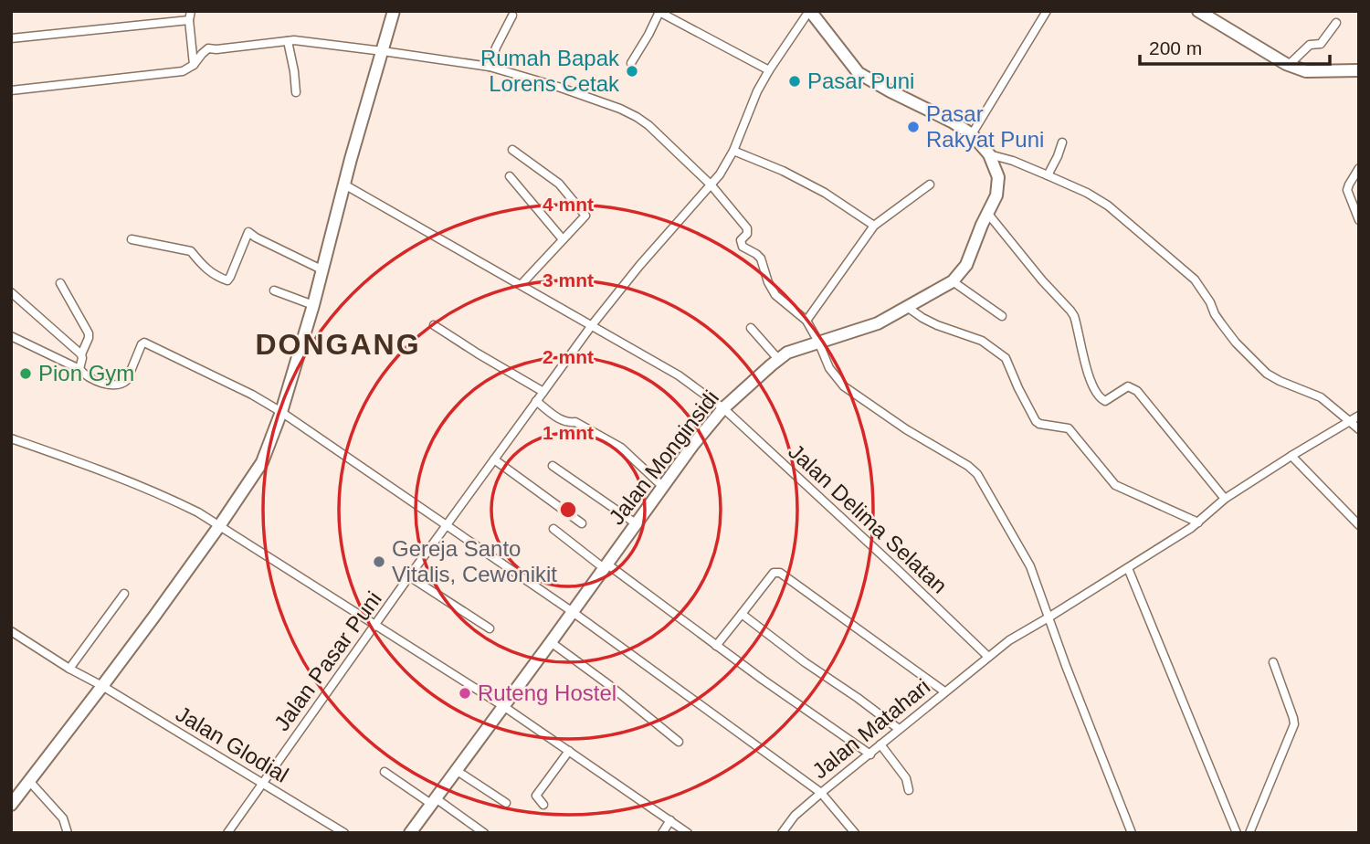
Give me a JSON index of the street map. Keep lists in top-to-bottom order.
{
  "streets": {
    "street": [
      "Jalan Monginsidi",
      "Jalan Delima Selatan",
      "Jalan Pasar Puni",
      "Jalan Matahari",
      "Jalan Glodial"
    ]
  },
  "crossings": [
    ["Jalan Monginsidi", "Jalan Delima Selatan"],
    ["Jalan Monginsidi", "Jalan Pasar Puni"],
    ["Jalan Delima Selatan", "Jalan Pasar Puni"],
    ["Jalan Delima Selatan", "Jalan Matahari"],
    ["Jalan Pasar Puni", "Jalan Glodial"]
  ],
  "districts": ["DONGANG"],
  "places": [
    "Rumah Bapak Lorens Cetak",
    "Pasar Puni",
    "Pasar Rakyat Puni",
    "Pion Gym",
    "Gereja Santo Vitalis, Cewonikit",
    "Ruteng Hostel"
  ],
  "scale_bar": "200 m",
  "rings": [
    "4 mnt",
    "3 mnt",
    "2 mnt",
    "1 mnt"
  ]
}
